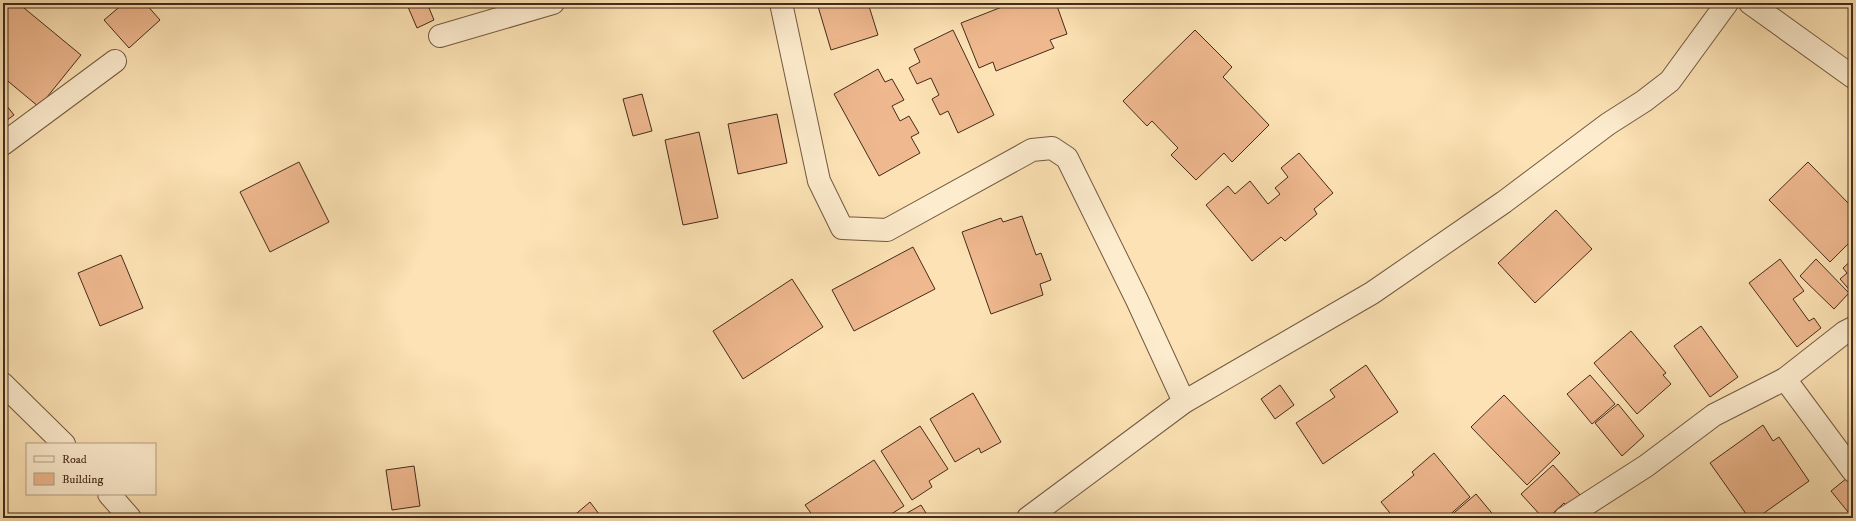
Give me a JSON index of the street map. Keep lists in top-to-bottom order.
{
  "legend": ["Road", "Building"]
}
